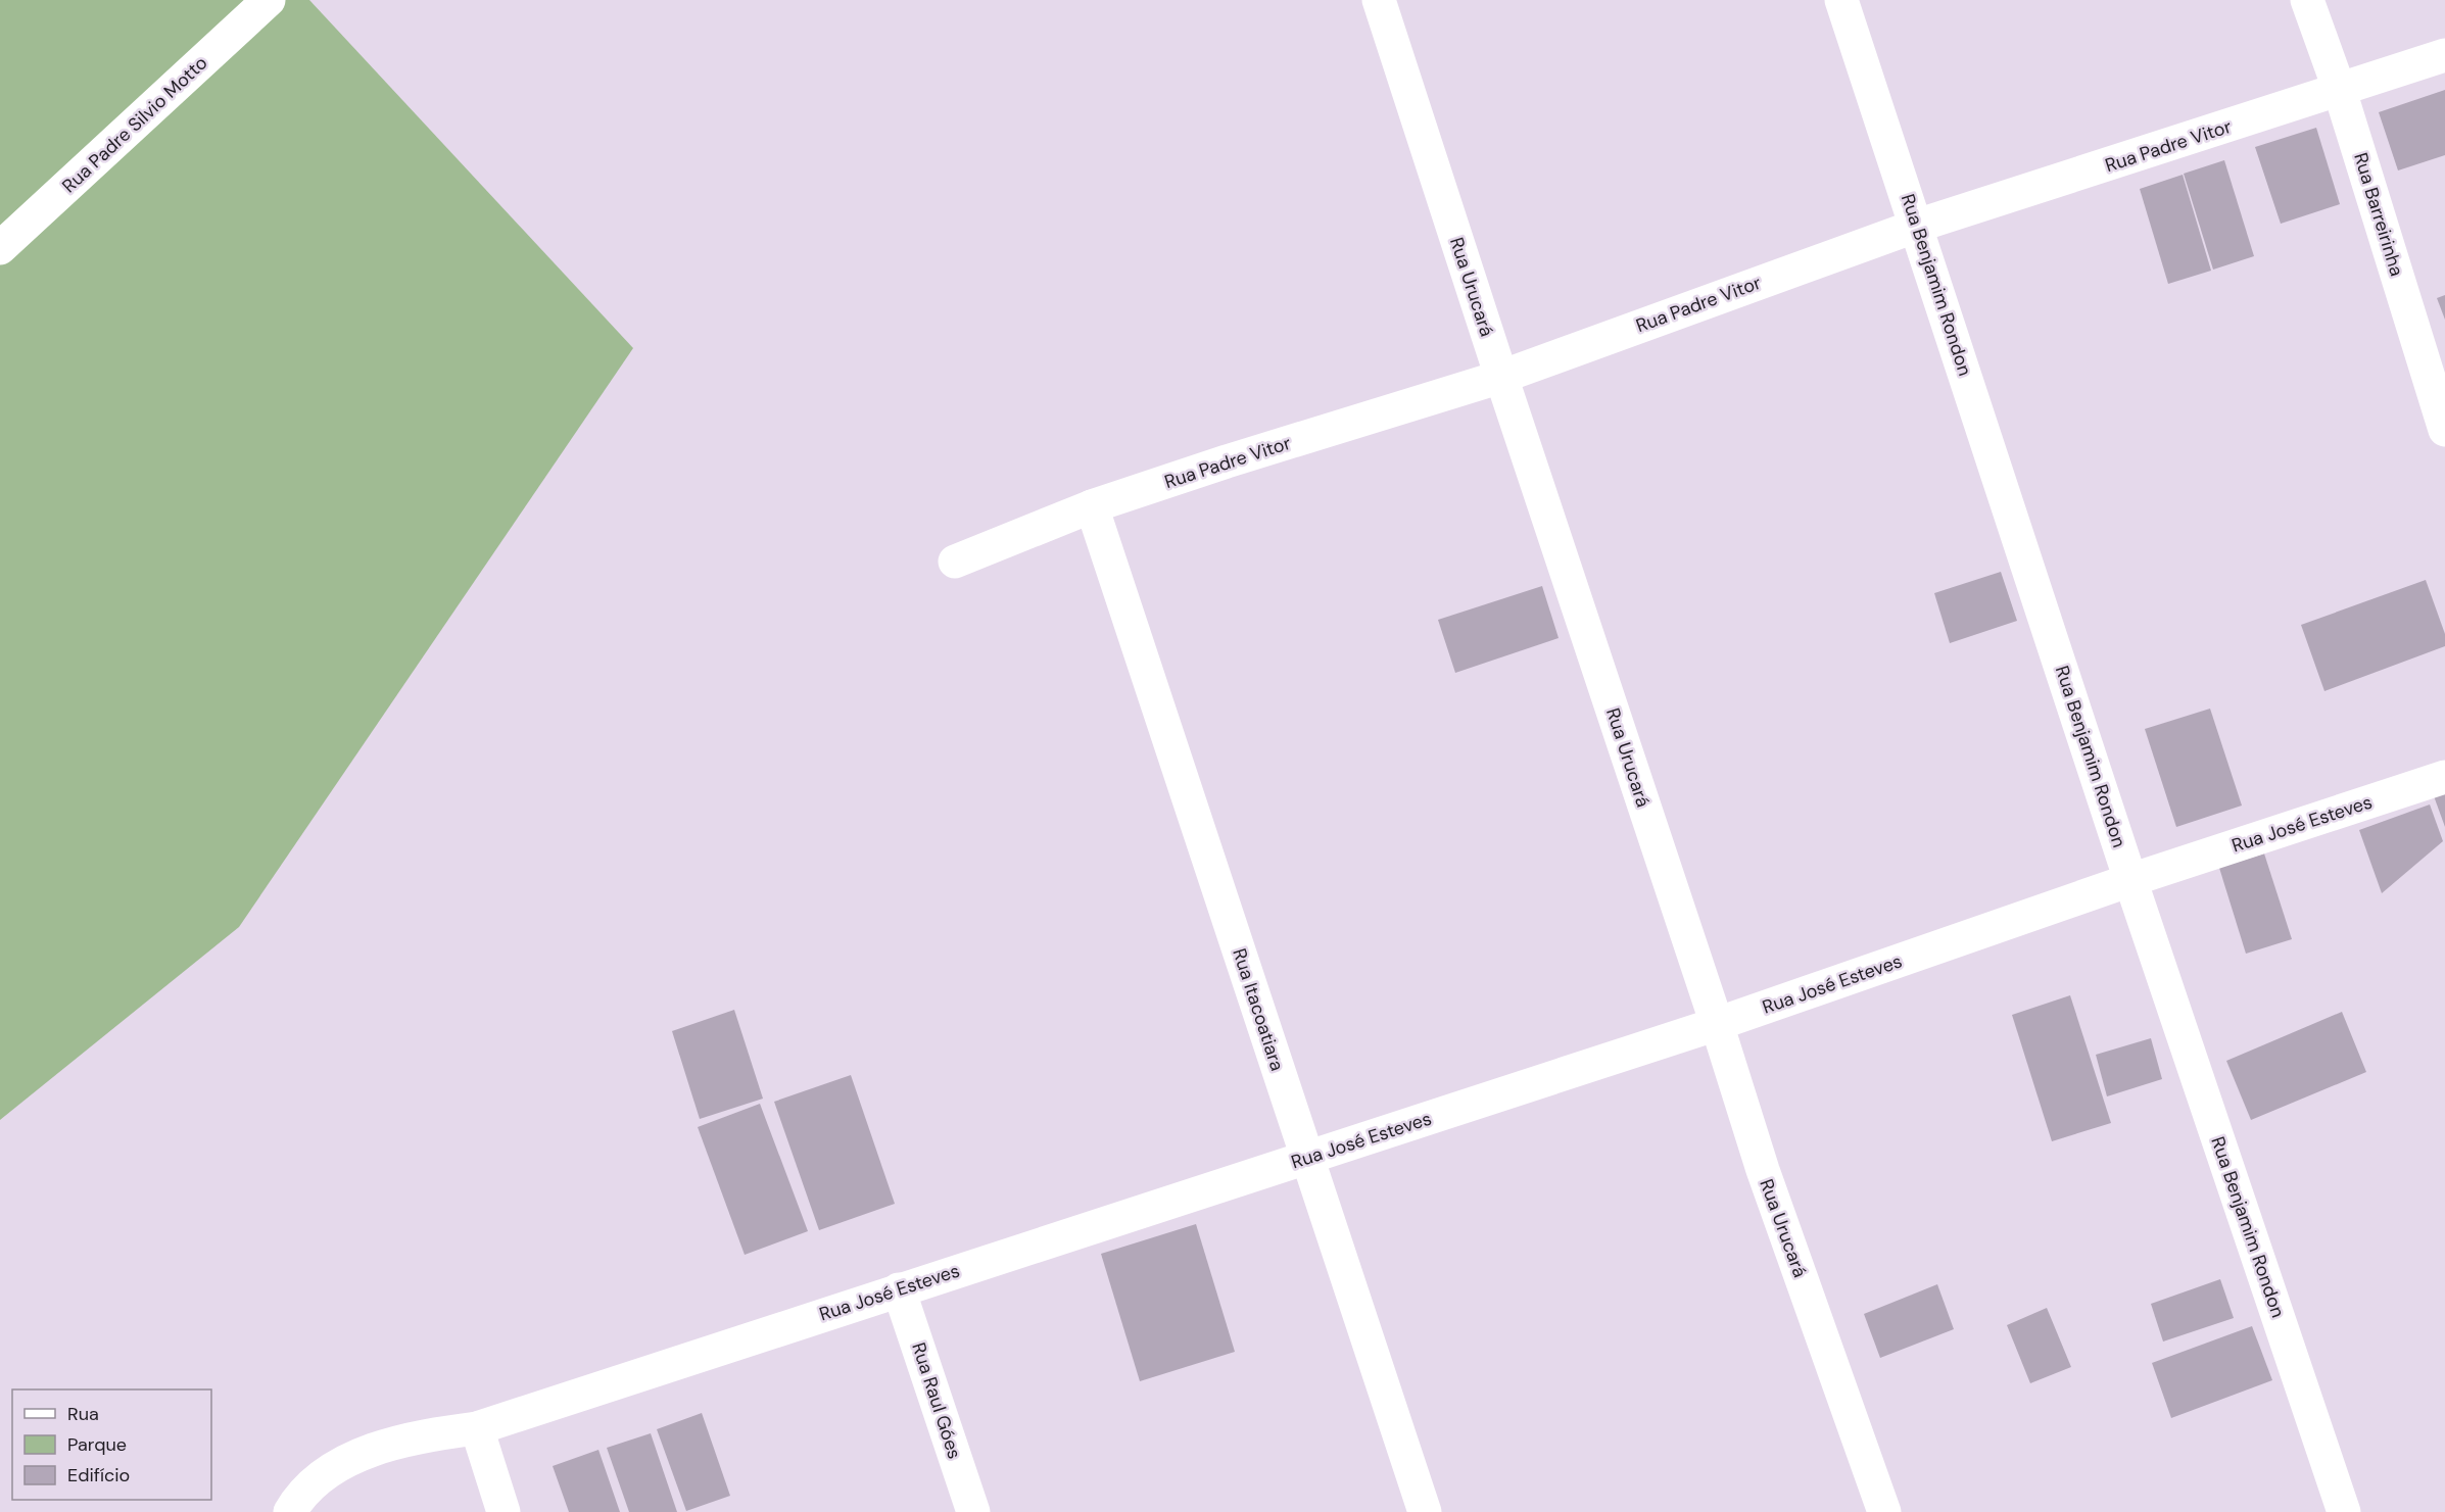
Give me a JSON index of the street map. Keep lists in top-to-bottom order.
{
  "streets": {
    "street": [
      "Rua Padre Silvio Motto",
      "Rua Padre Vitor",
      "Rua Barreirinha",
      "Rua Benjamim Rondon",
      "Rua Urucará",
      "Rua José Esteves",
      "Rua Itacoatiara",
      "Rua Raul Góes"
    ]
  },
  "crossings": [
    ["Rua Padre Vitor", "Rua Barreirinha"],
    ["Rua Padre Vitor", "Rua Benjamim Rondon"],
    ["Rua Padre Vitor", "Rua Urucará"],
    ["Rua Padre Vitor", "Rua Itacoatiara"],
    ["Rua Benjamim Rondon", "Rua José Esteves"],
    ["Rua Urucará", "Rua José Esteves"],
    ["Rua José Esteves", "Rua Itacoatiara"],
    ["Rua José Esteves", "Rua Raul Góes"]
  ],
  "legend": ["Rua", "Parque", "Edifício"]
}
